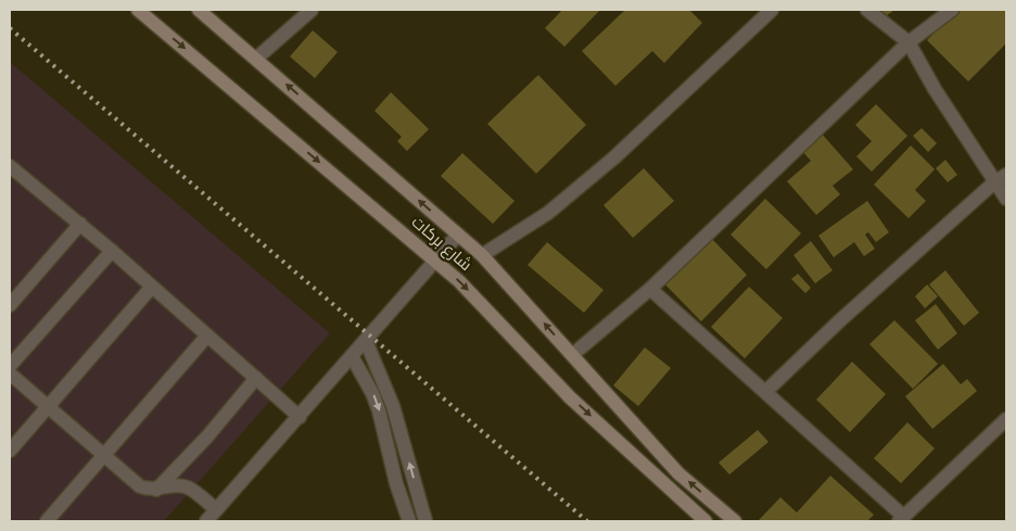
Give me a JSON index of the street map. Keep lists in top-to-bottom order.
{
  "streets": {
    "main road": ["شارع بركات"]
  }
}
